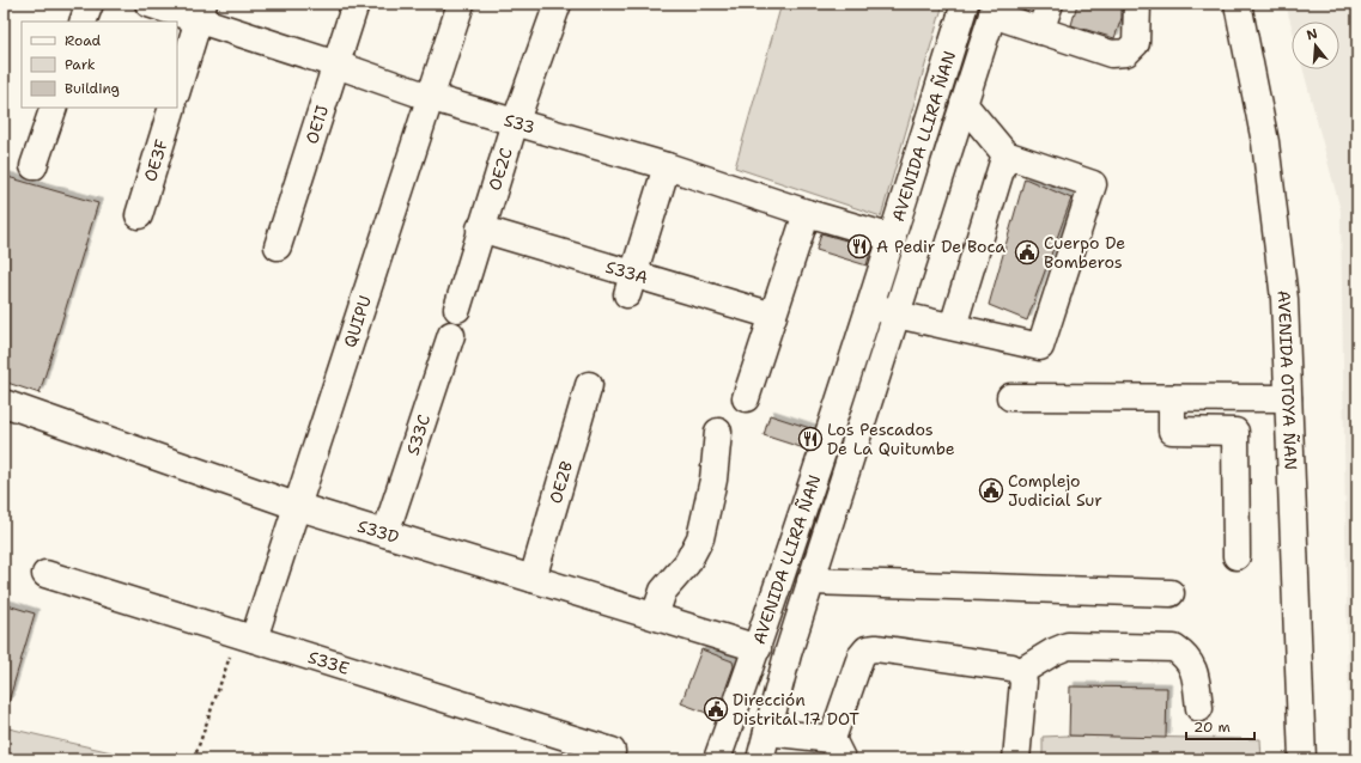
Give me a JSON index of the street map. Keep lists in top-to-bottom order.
{
  "streets": {
    "street": [
      "OE1J",
      "S33",
      "AVENIDA LLIRA ÑAN",
      "OE3F",
      "OE2C",
      "S33A",
      "QUIPU",
      "AVENIDA OTOYA ÑAN",
      "S33C",
      "OE2B",
      "S33D",
      "S33E"
    ]
  },
  "crossings": [
    ["OE1J", "S33"],
    ["S33", "AVENIDA LLIRA ÑAN"],
    ["S33", "OE2C"],
    ["S33", "QUIPU"],
    ["AVENIDA LLIRA ÑAN", "S33D"],
    ["OE2C", "S33A"],
    ["QUIPU", "S33D"],
    ["QUIPU", "S33E"],
    ["S33C", "S33D"],
    ["OE2B", "S33D"]
  ],
  "places": {
    "restaurant": ["A Pedir De Boca", "Los Pescados De La Quitumbe"],
    "public building": ["Cuerpo De Bomberos", "Complejo Judicial Sur", "Dirección Distrital 17 DOT"]
  },
  "legend": ["Road", "Park", "Building"],
  "scale_bar": "20 m",
  "north": "top"
}
